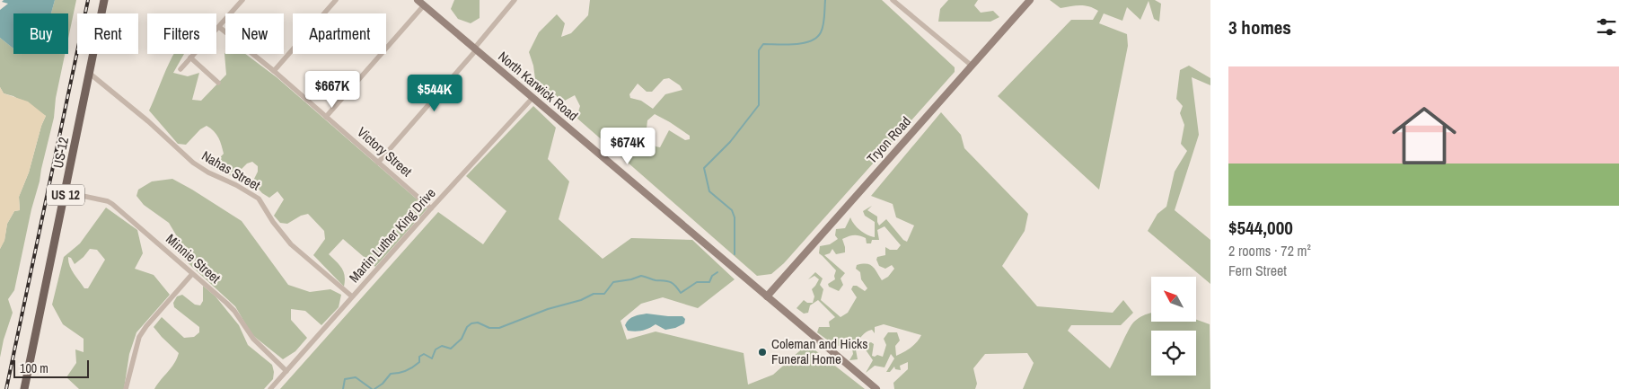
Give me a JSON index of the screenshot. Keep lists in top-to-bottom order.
{
  "streets": {
    "main road": ["US-12", "US 12"],
    "street": [
      "North Karwick Road",
      "Tryon Road",
      "Victory Street",
      "Nahas Street",
      "Martin Luther King Drive",
      "Minnie Street"
    ]
  },
  "crossings": [
    ["North Karwick Road", "Tryon Road"],
    ["North Karwick Road", "Martin Luther King Drive"],
    ["Victory Street", "Martin Luther King Drive"],
    ["US-12", "Nahas Street"],
    ["US-12", "Minnie Street"],
    ["Nahas Street", "Martin Luther King Drive"],
    ["Martin Luther King Drive", "Minnie Street"]
  ],
  "places": ["Coleman and Hicks Funeral Home"],
  "scale_bar": "100 m",
  "north": "top left",
  "page": {
    "heading": "3 homes",
    "chip": [
      "Buy",
      "Rent",
      "Filters",
      "New",
      "Apartment"
    ],
    "list": [
      {
        "name": "$544,000",
        "note": "2 rooms · 72 m² · Fern Street"
      }
    ],
    "price": ["$667K", "$544K", "$674K"],
    "scale": "100 m"
  }
}
